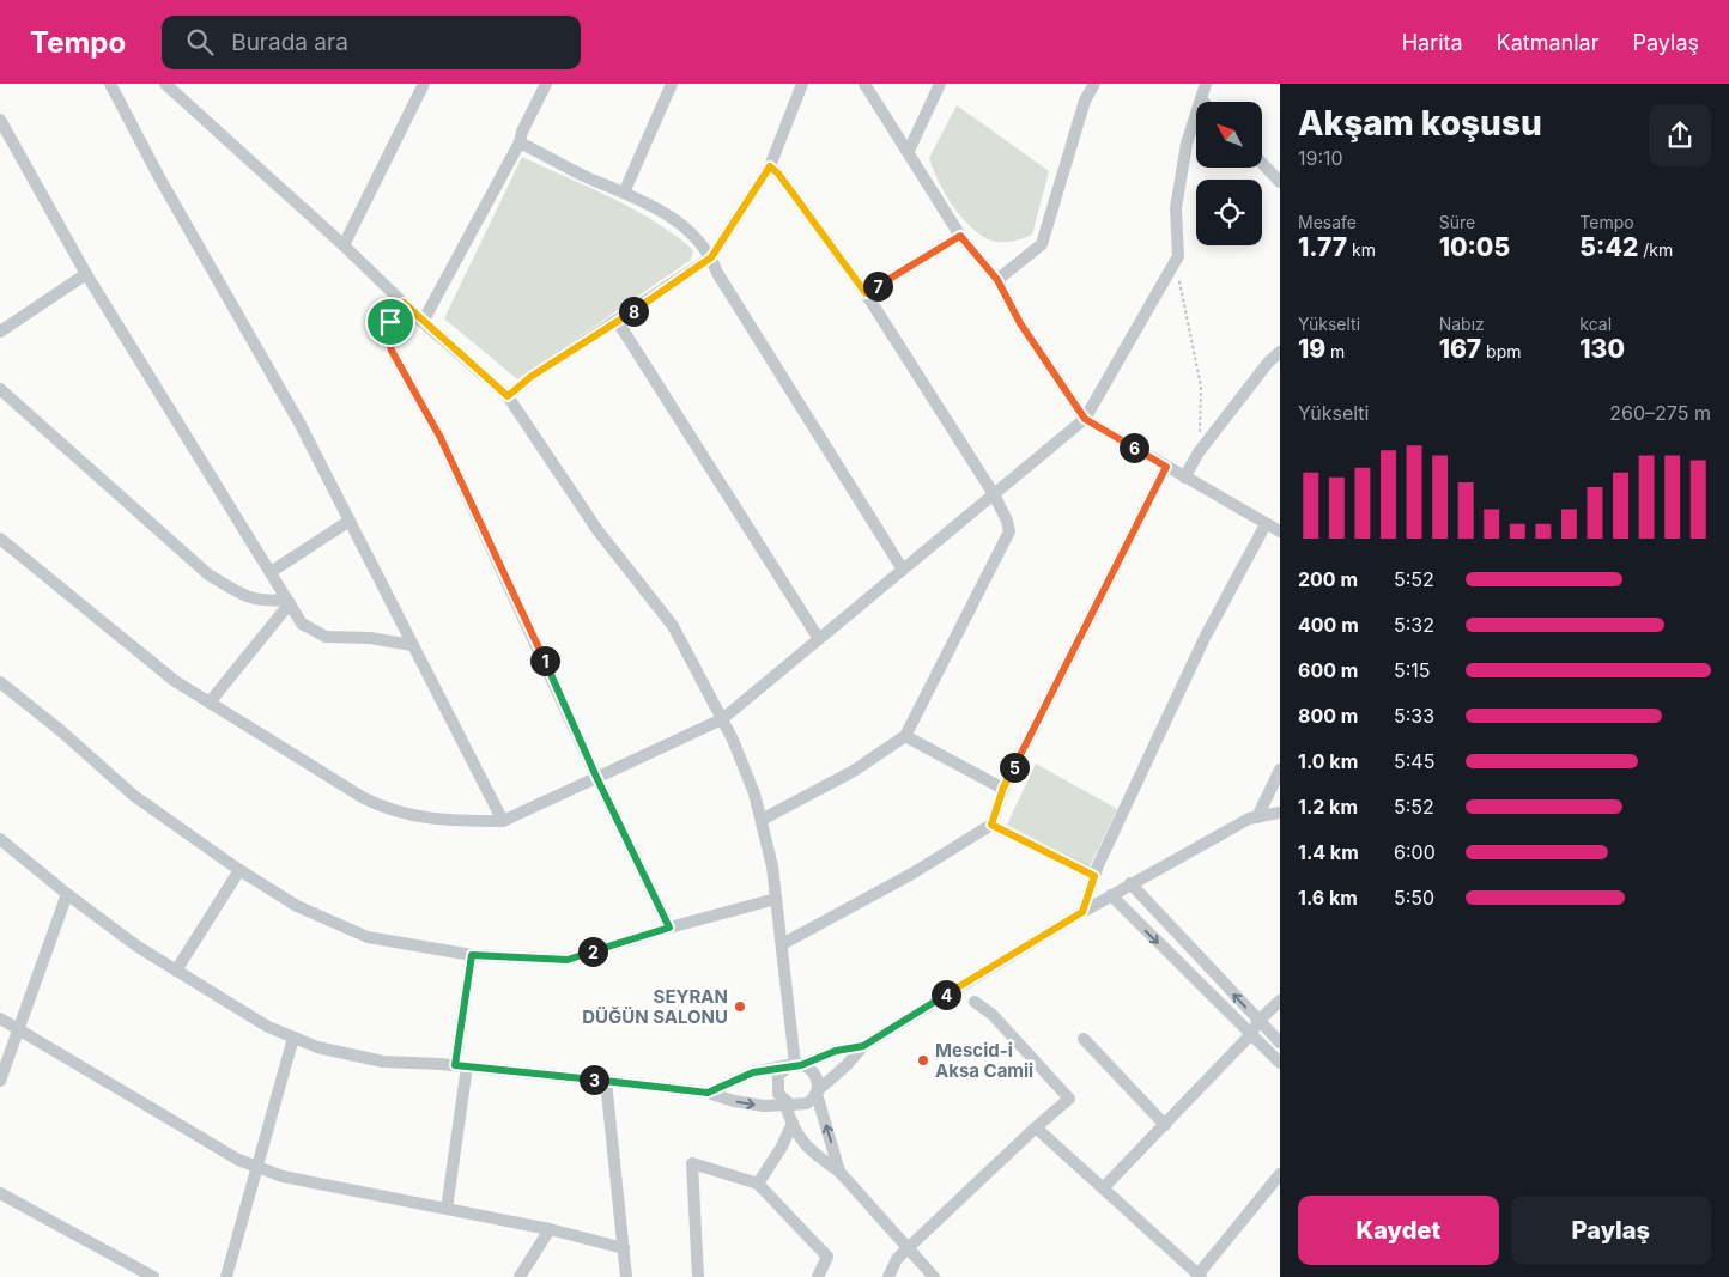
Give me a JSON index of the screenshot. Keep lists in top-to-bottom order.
{
  "places": ["SEYRAN DÜĞÜN SALONU", "Mescid-i Aksa Camii"],
  "north": "top left",
  "page": {
    "header": "Tempo",
    "search": "Burada ara",
    "nav": ["Harita", "Katmanlar", "Paylaş"],
    "heading": ["Akşam koşusu", "19:10"],
    "stats": [
      ["Mesafe", "1.77 km"],
      ["Süre", "10:05"],
      ["Tempo", "5:42 /km"],
      ["Yükselti", "19 m"],
      ["Nabız", "167 bpm"],
      ["kcal", "130"]
    ],
    "pins": [
      "7",
      "8",
      "6",
      "1",
      "5",
      "2",
      "4",
      "3"
    ],
    "chart": ["Yükselti", "260–275 m"],
    "list": [
      {
        "name": "200 m",
        "note": "5:52"
      },
      {
        "name": "400 m",
        "note": "5:32"
      },
      {
        "name": "600 m",
        "note": "5:15"
      },
      {
        "name": "800 m",
        "note": "5:33"
      },
      {
        "name": "1.0 km",
        "note": "5:45"
      },
      {
        "name": "1.2 km",
        "note": "5:52"
      },
      {
        "name": "1.4 km",
        "note": "6:00"
      },
      {
        "name": "1.6 km",
        "note": "5:50"
      }
    ],
    "buttons": ["Kaydet", "Paylaş"]
  }
}
